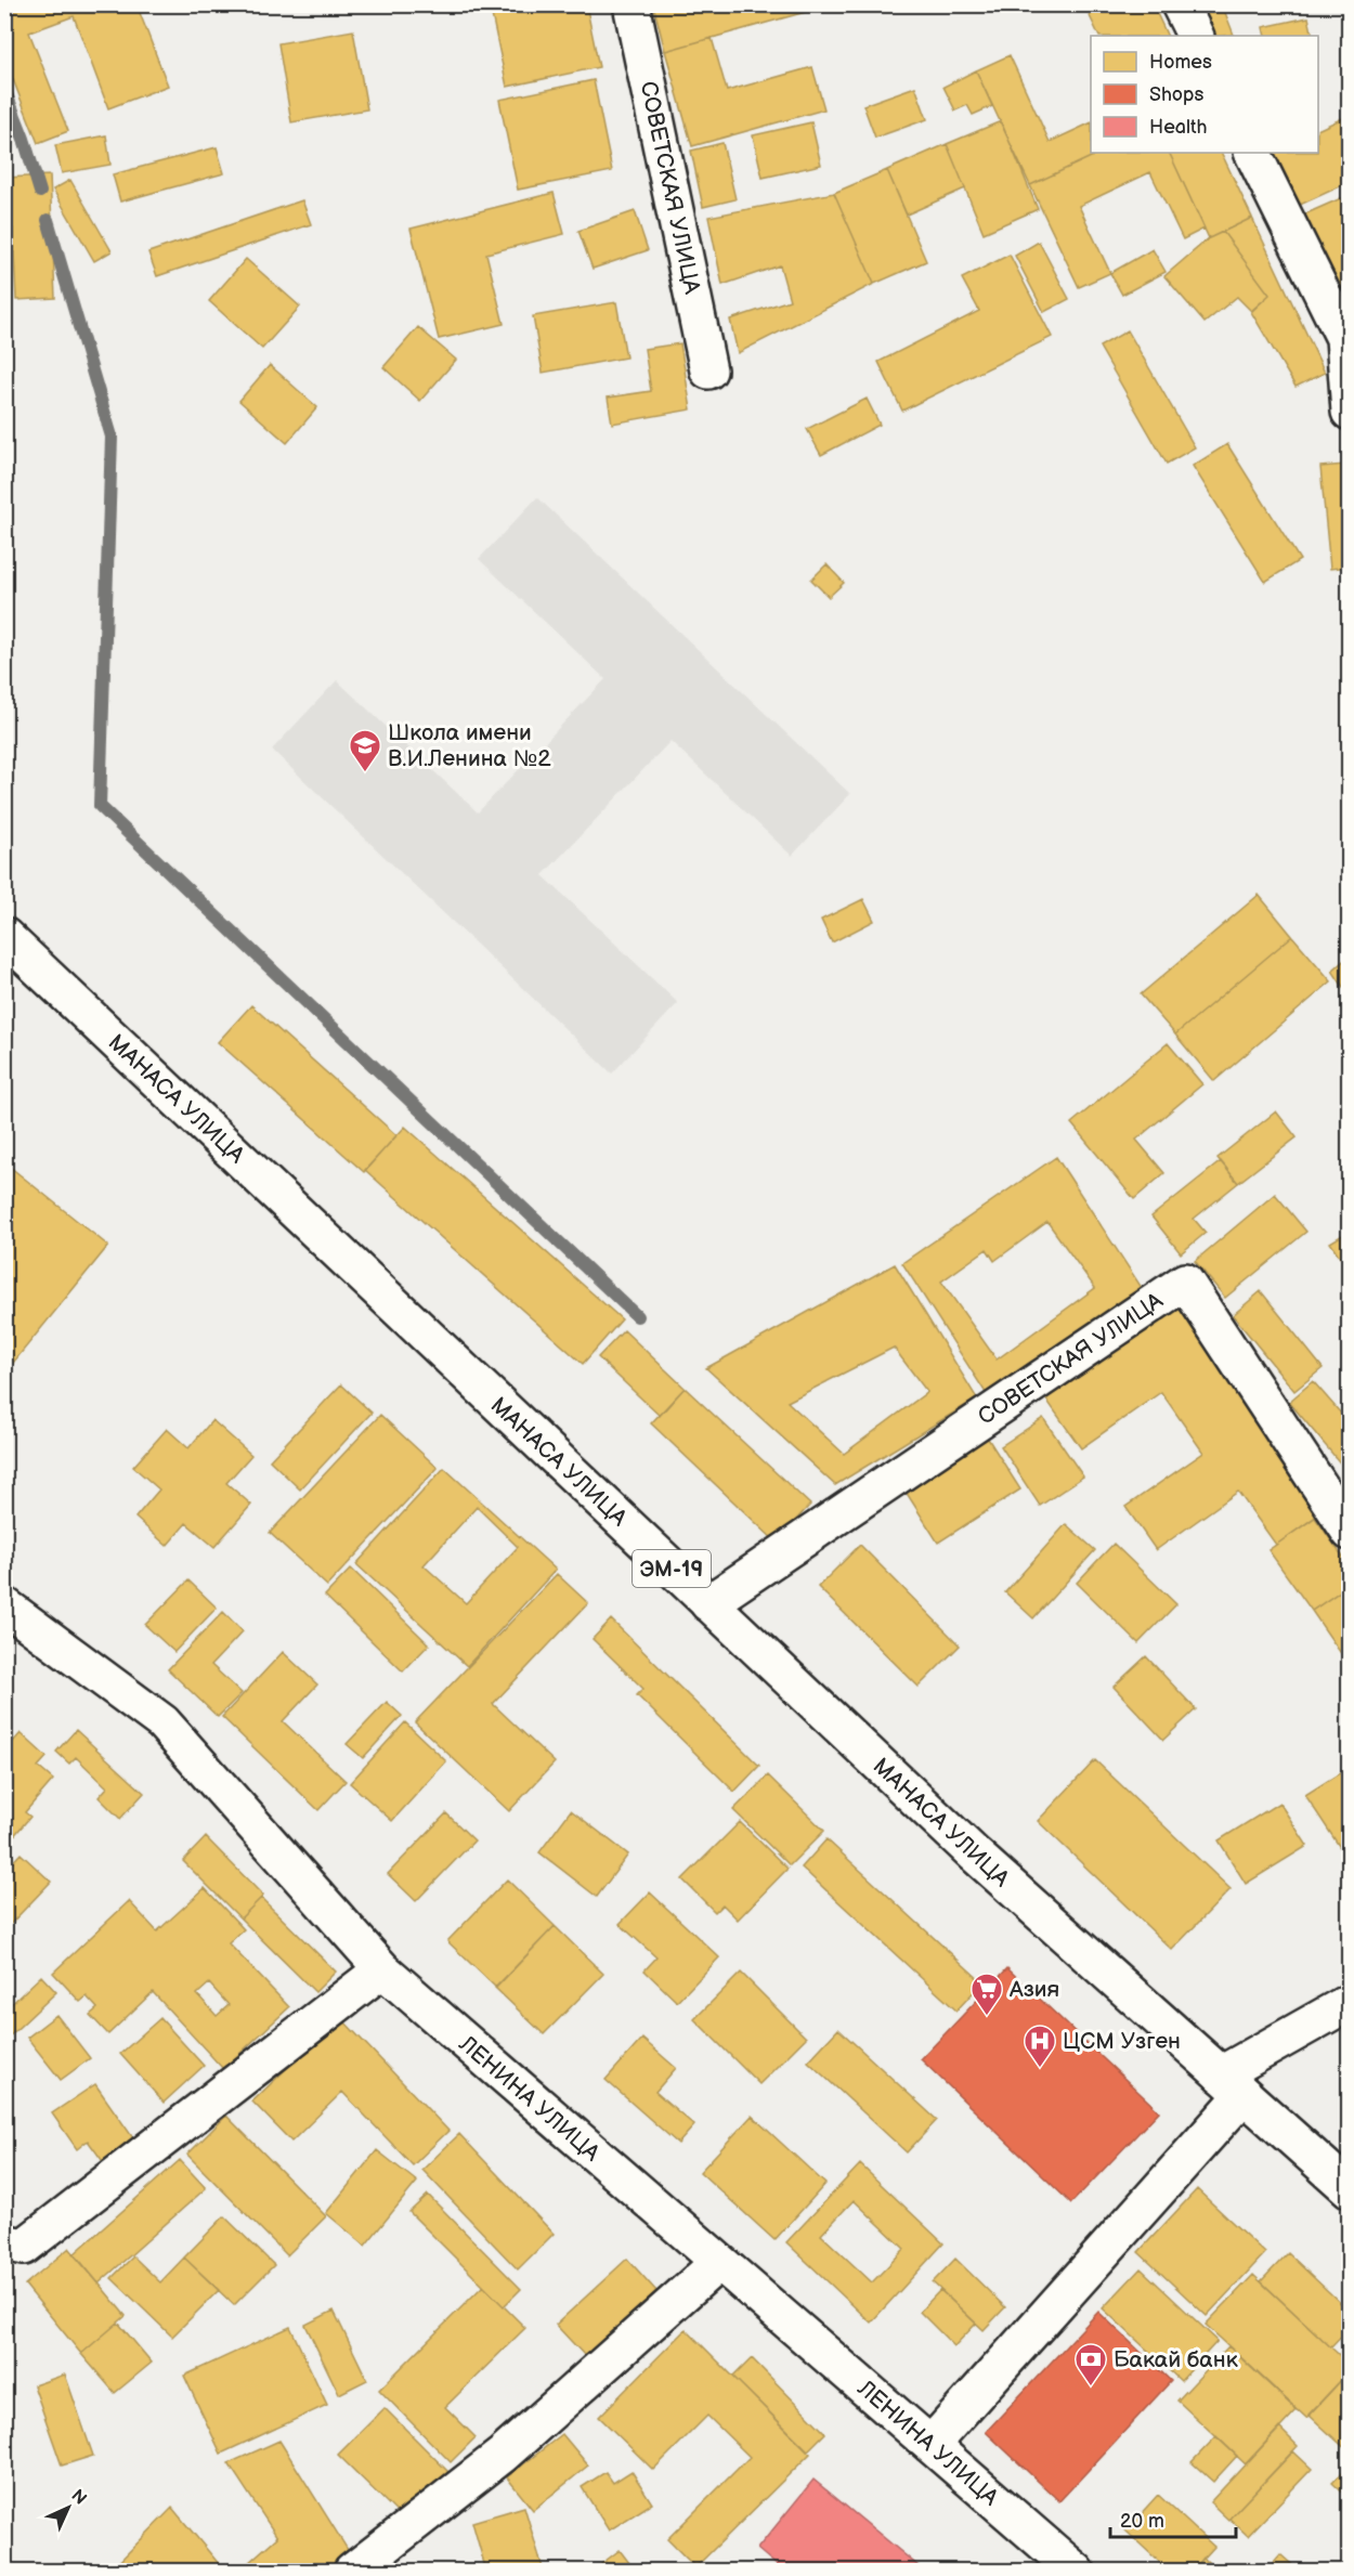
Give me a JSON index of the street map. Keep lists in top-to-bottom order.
{
  "streets": {
    "street": [
      "СОВЕТСКАЯ УЛИЦА",
      "МАНАСА УЛИЦА",
      "ЭМ-19",
      "ЛЕНИНА УЛИЦА"
    ]
  },
  "crossings": [
    ["СОВЕТСКАЯ УЛИЦА", "МАНАСА УЛИЦА"]
  ],
  "places": {
    "school or university": ["Школа имени В.И.Ленина №2"],
    "supermarket": ["Азия"],
    "hospital": ["ЦСМ Узген"],
    "bank": ["Бакай банк"]
  },
  "legend": ["Homes", "Shops", "Health"],
  "scale_bar": "20 m",
  "north": "top right"
}
